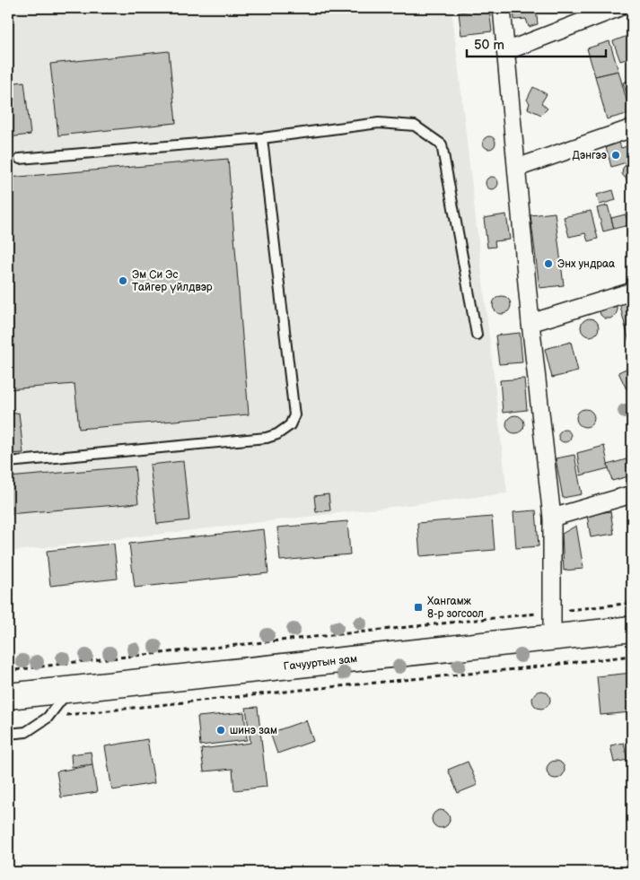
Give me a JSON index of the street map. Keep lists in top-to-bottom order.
{
  "streets": {
    "highway": ["Гачууртын зам"]
  },
  "places": {
    "other": [
      "Дэнгээ",
      "Энх ундраа",
      "Эм Си Эс Тайгер үйлдвэр",
      "шинэ зам"
    ],
    "transit": ["Хангамж 8-р зогсоол"]
  },
  "scale_bar": "50 m"
}
